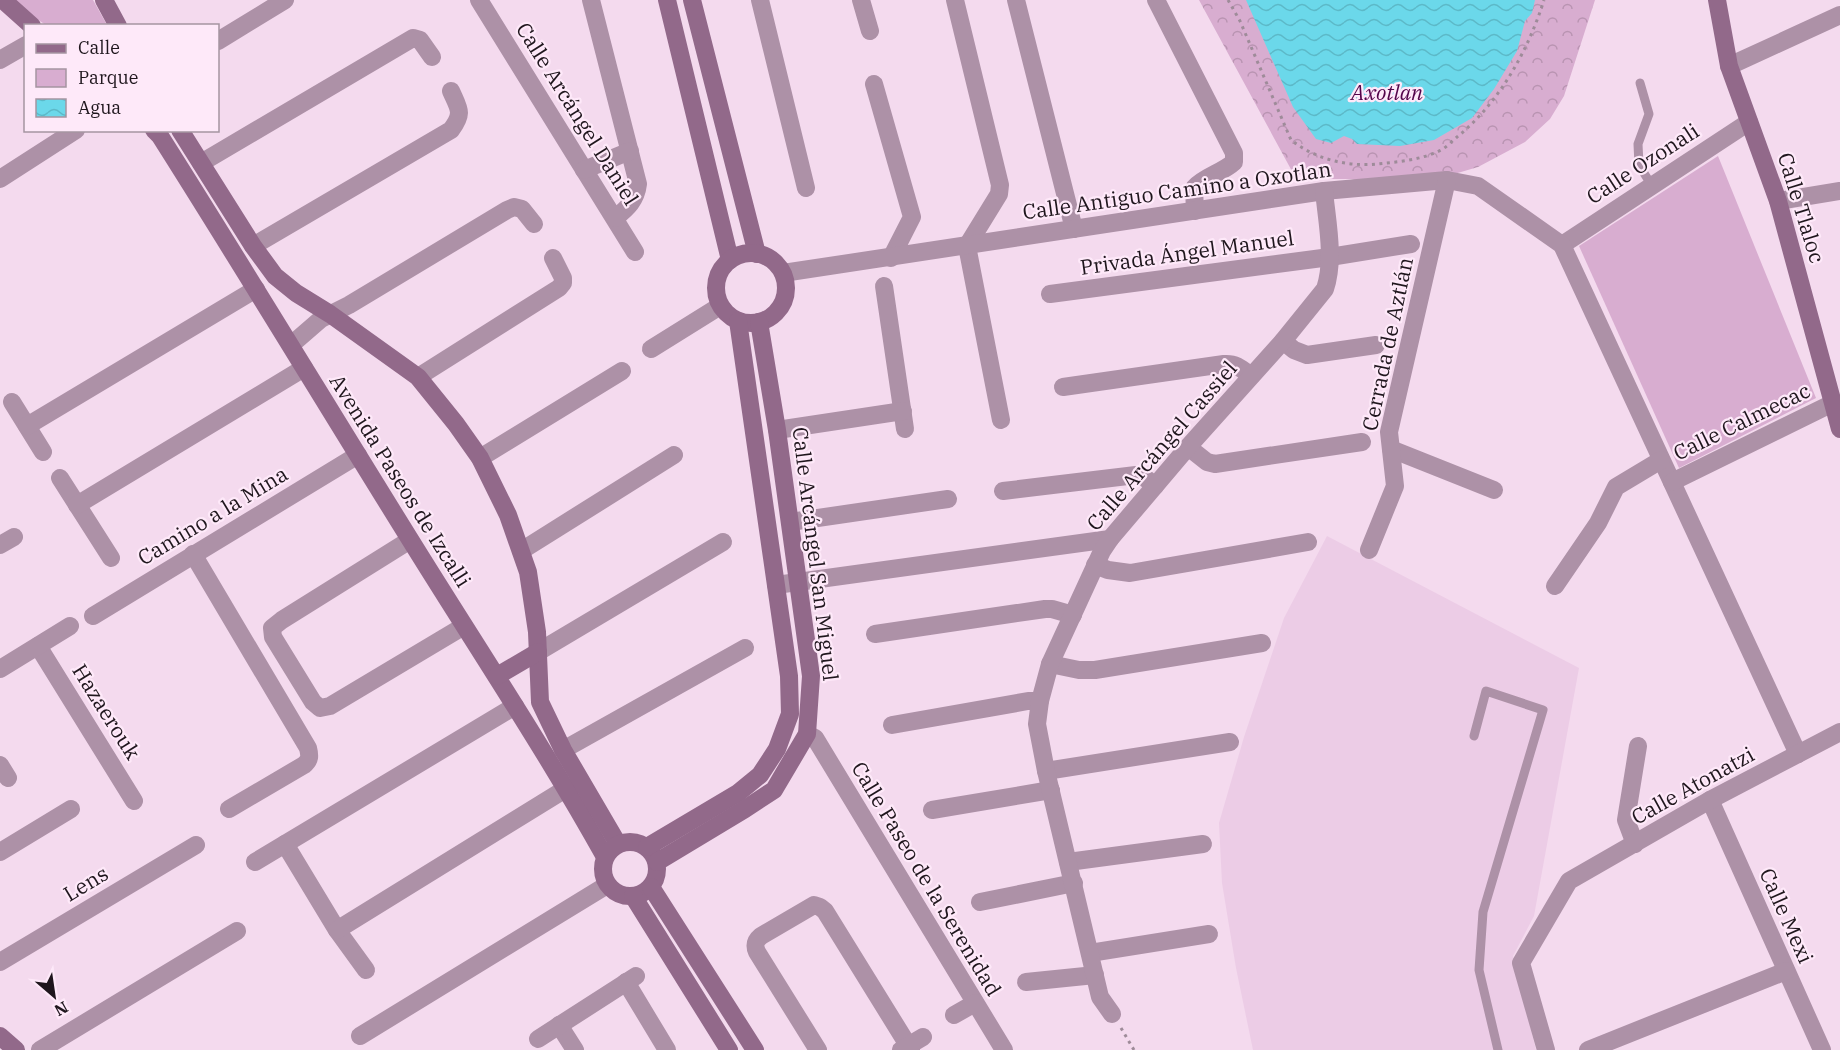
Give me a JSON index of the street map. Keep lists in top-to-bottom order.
{
  "streets": {
    "street": [
      "Calle Arcángel Daniel",
      "Calle Ozonali",
      "Calle Antiguo Camino a Oxotlan",
      "Calle Tlaloc",
      "Privada Ángel Manuel",
      "Cerrada de Aztlán",
      "Calle Calmecac",
      "Calle Arcángel Cassiel",
      "Avenida Paseos de Izcalli",
      "Camino a la Mina",
      "Calle Arcángel San Miguel",
      "Hazaerouk",
      "Calle Atonatzi",
      "Calle Paseo de la Serenidad",
      "Lens",
      "Calle Mexi"
    ]
  },
  "crossings": [
    ["Calle Ozonali", "Calle Antiguo Camino a Oxotlan"],
    ["Calle Ozonali", "Calle Tlaloc"],
    ["Calle Antiguo Camino a Oxotlan", "Cerrada de Aztlán"],
    ["Calle Antiguo Camino a Oxotlan", "Calle Arcángel Cassiel"],
    ["Calle Antiguo Camino a Oxotlan", "Calle Arcángel San Miguel"],
    ["Calle Tlaloc", "Calle Calmecac"],
    ["Privada Ángel Manuel", "Calle Arcángel Cassiel"],
    ["Avenida Paseos de Izcalli", "Camino a la Mina"],
    ["Avenida Paseos de Izcalli", "Calle Arcángel San Miguel"],
    ["Calle Arcángel San Miguel", "Calle Paseo de la Serenidad"],
    ["Calle Atonatzi", "Calle Mexi"]
  ],
  "parks": ["Axotlan"],
  "legend": ["Calle", "Parque", "Agua"],
  "north": "bottom right"
}
